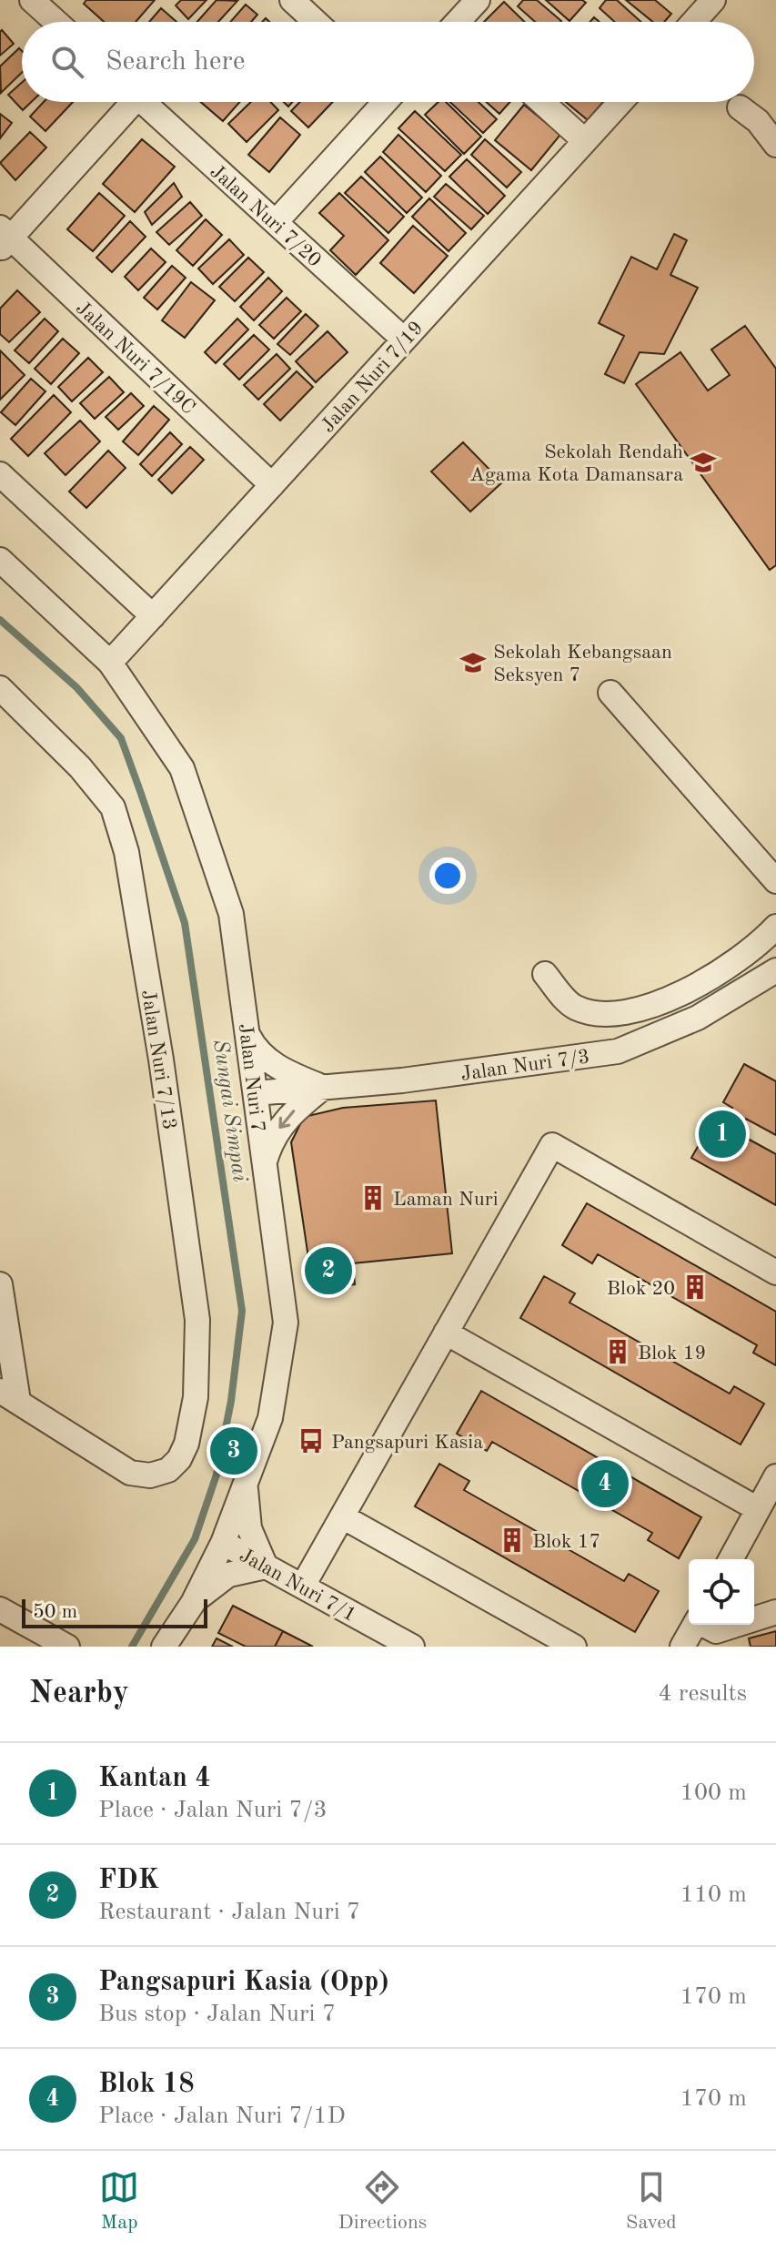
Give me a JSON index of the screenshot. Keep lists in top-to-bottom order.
{
  "streets": {
    "street": [
      "Jalan Nuri 7/20",
      "Jalan Nuri 7/19C",
      "Jalan Nuri 7/19",
      "Jalan Nuri 7/13",
      "Jalan Nuri 7/3",
      "Jalan Nuri 7",
      "Jalan Nuri 7/1"
    ]
  },
  "crossings": [
    ["Jalan Nuri 7/20", "Jalan Nuri 7/19"],
    ["Jalan Nuri 7/19C", "Jalan Nuri 7/19"],
    ["Jalan Nuri 7/19", "Jalan Nuri 7"],
    ["Jalan Nuri 7/3", "Jalan Nuri 7"],
    ["Jalan Nuri 7", "Jalan Nuri 7/1"]
  ],
  "water": ["Sungai Simpai"],
  "places": {
    "school or university": ["Sekolah Rendah Agama Kota Damansara", "Sekolah Kebangsaan Seksyen 7"],
    "building": [
      "Laman Nuri",
      "Blok 20",
      "Blok 19",
      "Blok 17"
    ],
    "bus stop": ["Pangsapuri Kasia"]
  },
  "scale_bar": "50 m",
  "page": {
    "search": "Search here",
    "pins": [
      "1",
      "2",
      "3",
      "4"
    ],
    "scale": "50 m",
    "heading": ["Nearby", "4 results"],
    "list": [
      {
        "mark": "1",
        "name": "Kantan 4",
        "note": "Place · Jalan Nuri 7/3",
        "value": "100 m"
      },
      {
        "mark": "2",
        "name": "FDK",
        "note": "Restaurant · Jalan Nuri 7",
        "value": "110 m"
      },
      {
        "mark": "3",
        "name": "Pangsapuri Kasia (Opp)",
        "note": "Bus stop · Jalan Nuri 7",
        "value": "170 m"
      },
      {
        "mark": "4",
        "name": "Blok 18",
        "note": "Place · Jalan Nuri 7/1D",
        "value": "170 m"
      }
    ],
    "nav": ["Map", "Directions", "Saved"]
  }
}
